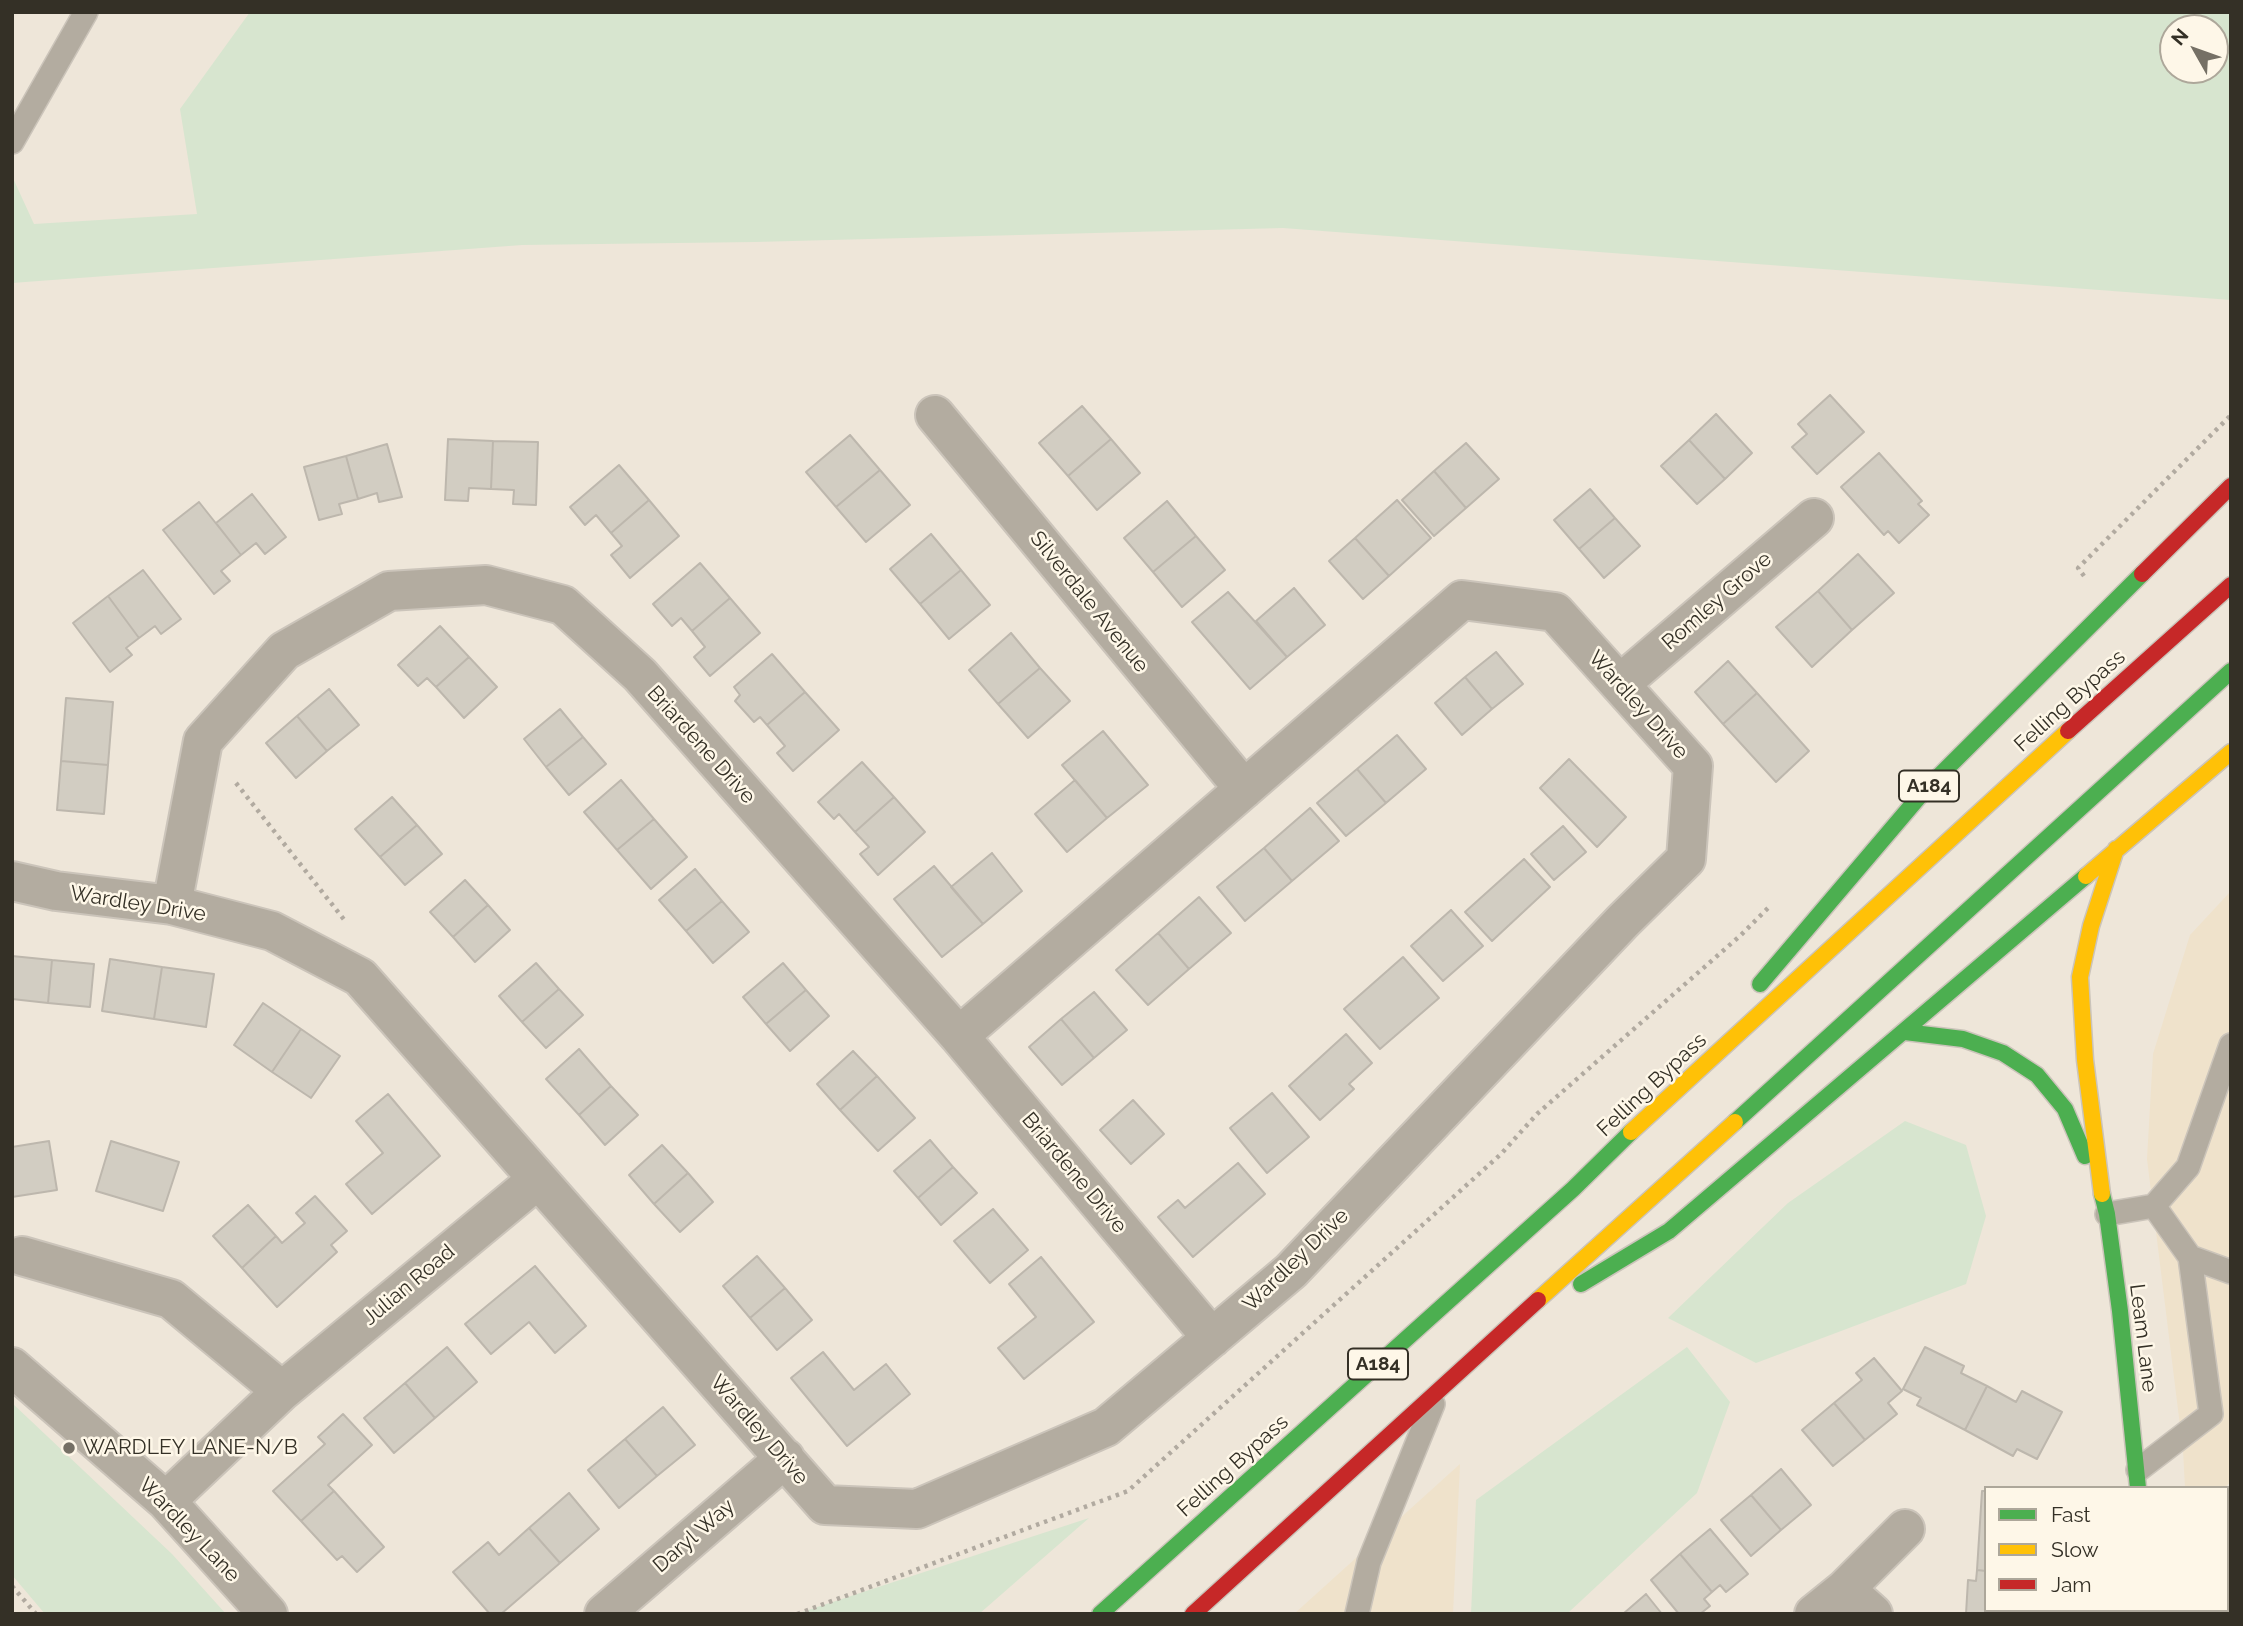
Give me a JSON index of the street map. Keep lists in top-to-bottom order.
{
  "streets": {
    "main road": ["Felling Bypass", "A184", "Leam Lane"],
    "street": [
      "Romley Grove",
      "Silverdale Avenue",
      "Wardley Drive",
      "Briardene Drive",
      "Julian Road",
      "Wardley Lane",
      "Daryl Way"
    ]
  },
  "crossings": [
    ["Romley Grove", "Wardley Drive"],
    ["Silverdale Avenue", "Wardley Drive"],
    ["Felling Bypass", "A184"],
    ["Wardley Drive", "Briardene Drive"],
    ["Wardley Drive", "Julian Road"],
    ["Wardley Drive", "Daryl Way"],
    ["A184", "Leam Lane"],
    ["Julian Road", "Wardley Lane"]
  ],
  "places": ["WARDLEY LANE-N/B"],
  "legend": ["Fast", "Slow", "Jam"],
  "north": "top left"
}
